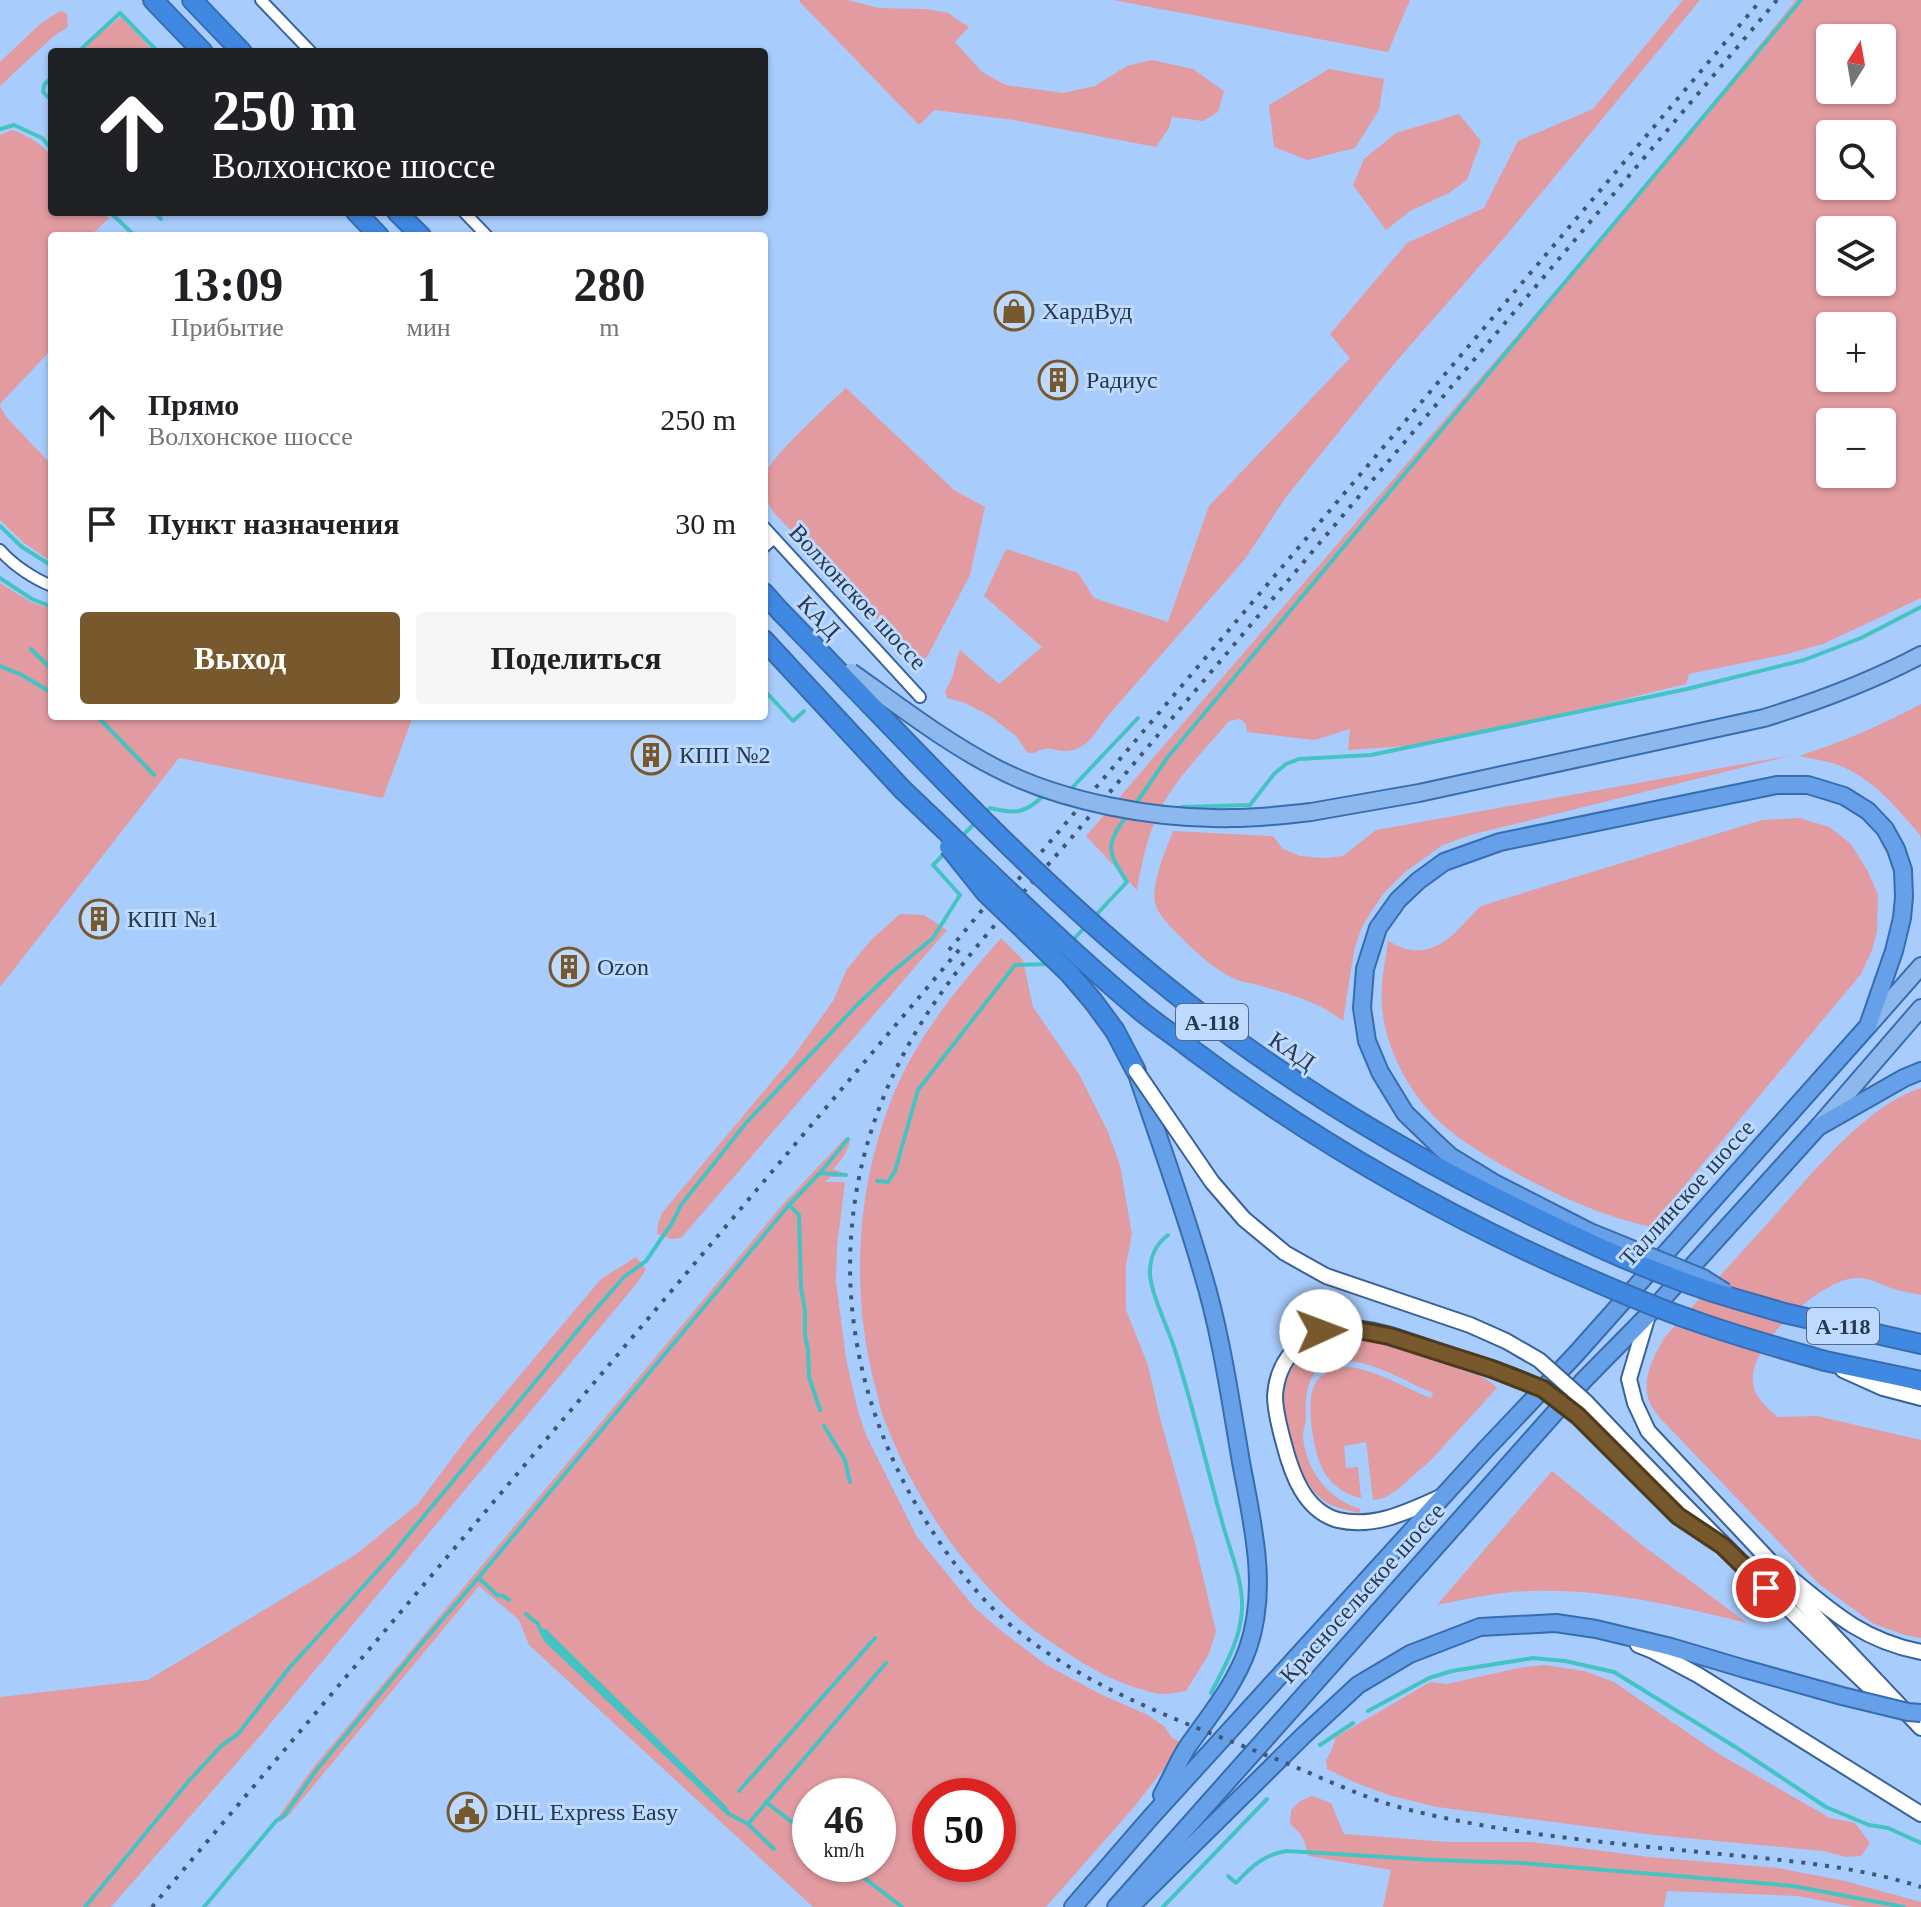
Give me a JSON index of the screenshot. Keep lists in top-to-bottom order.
{
  "streets": {
    "highway": [
      "КАД",
      "А-118",
      "Таллинское шоссе",
      "Красносельское шоссе"
    ],
    "street": ["Волхонское шоссе"]
  },
  "crossings": [
    ["Таллинское шоссе", "Красносельское шоссе"]
  ],
  "places": {
    "shop": ["ХардВуд"],
    "building": [
      "Радиус",
      "КПП №2",
      "КПП №1",
      "Ozon"
    ],
    "public building": ["DHL Express Easy"]
  },
  "north": "top",
  "page": {
    "map_buttons": ["+", "−"],
    "turn": ["250 m", "Волхонское шоссе"],
    "eta": [
      "13:09",
      "Прибытие",
      "1",
      "мин",
      "280",
      "m"
    ],
    "list": [
      {
        "name": "Прямо",
        "note": "Волхонское шоссе",
        "value": "250 m"
      },
      {
        "name": "Пункт назначения",
        "value": "30 m"
      }
    ],
    "buttons": ["Выход", "Поделиться"],
    "speed": "46 km/h",
    "limit": "50"
  }
}
